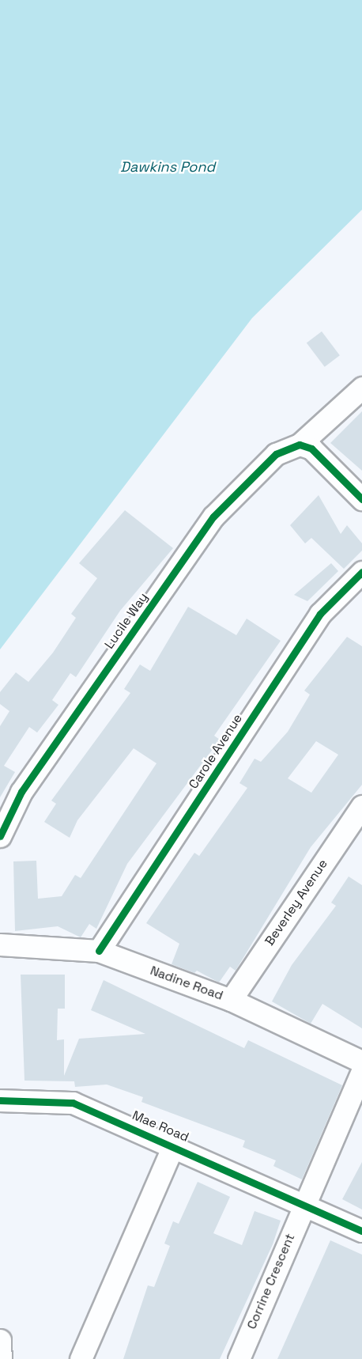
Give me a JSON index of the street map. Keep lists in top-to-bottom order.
{
  "streets": {
    "street": [
      "Lucile Way",
      "Carole Avenue",
      "Beverley Avenue",
      "Nadine Road",
      "Mae Road",
      "Corrine Crescent"
    ]
  },
  "crossings": [
    ["Carole Avenue", "Nadine Road"],
    ["Beverley Avenue", "Nadine Road"],
    ["Mae Road", "Corrine Crescent"]
  ],
  "water": ["Dawkins Pond"]
}
